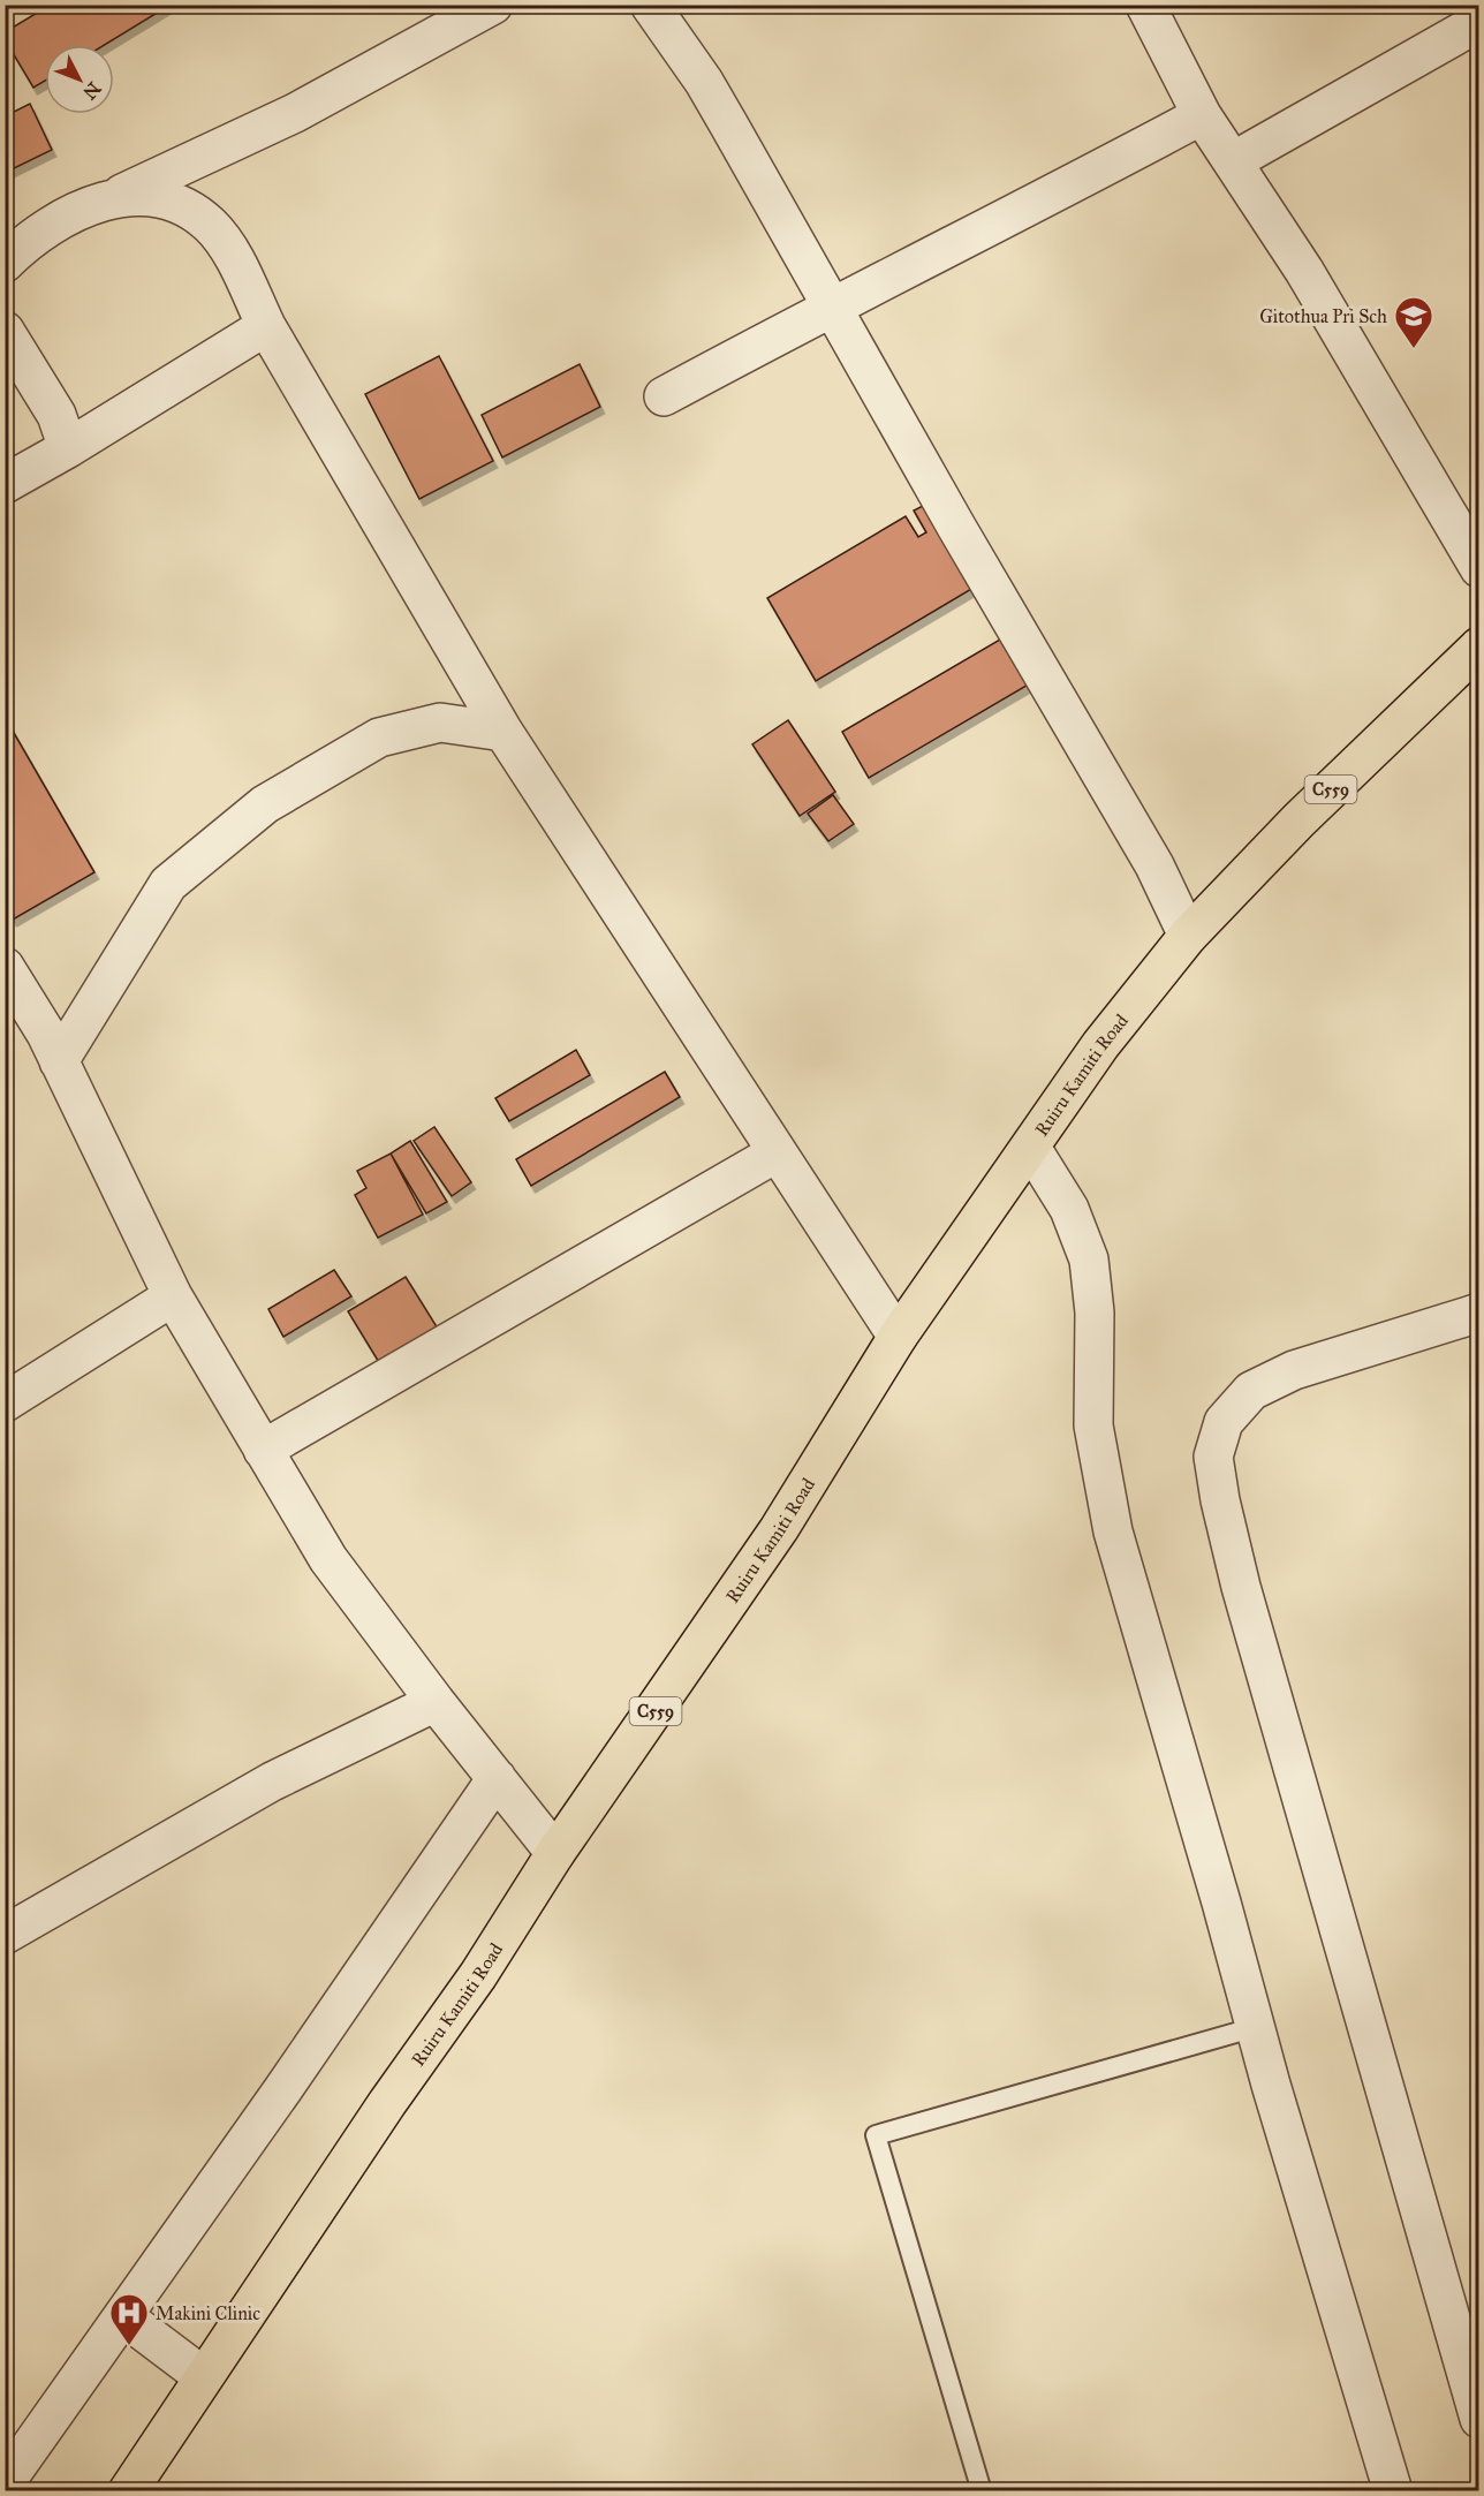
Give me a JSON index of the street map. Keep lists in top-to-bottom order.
{
  "streets": {
    "main road": ["C559", "Ruiru Kamiti Road"]
  },
  "places": {
    "school or university": ["Gitothua Pri Sch"],
    "hospital": ["Makini Clinic"]
  },
  "north": "bottom right"
}
